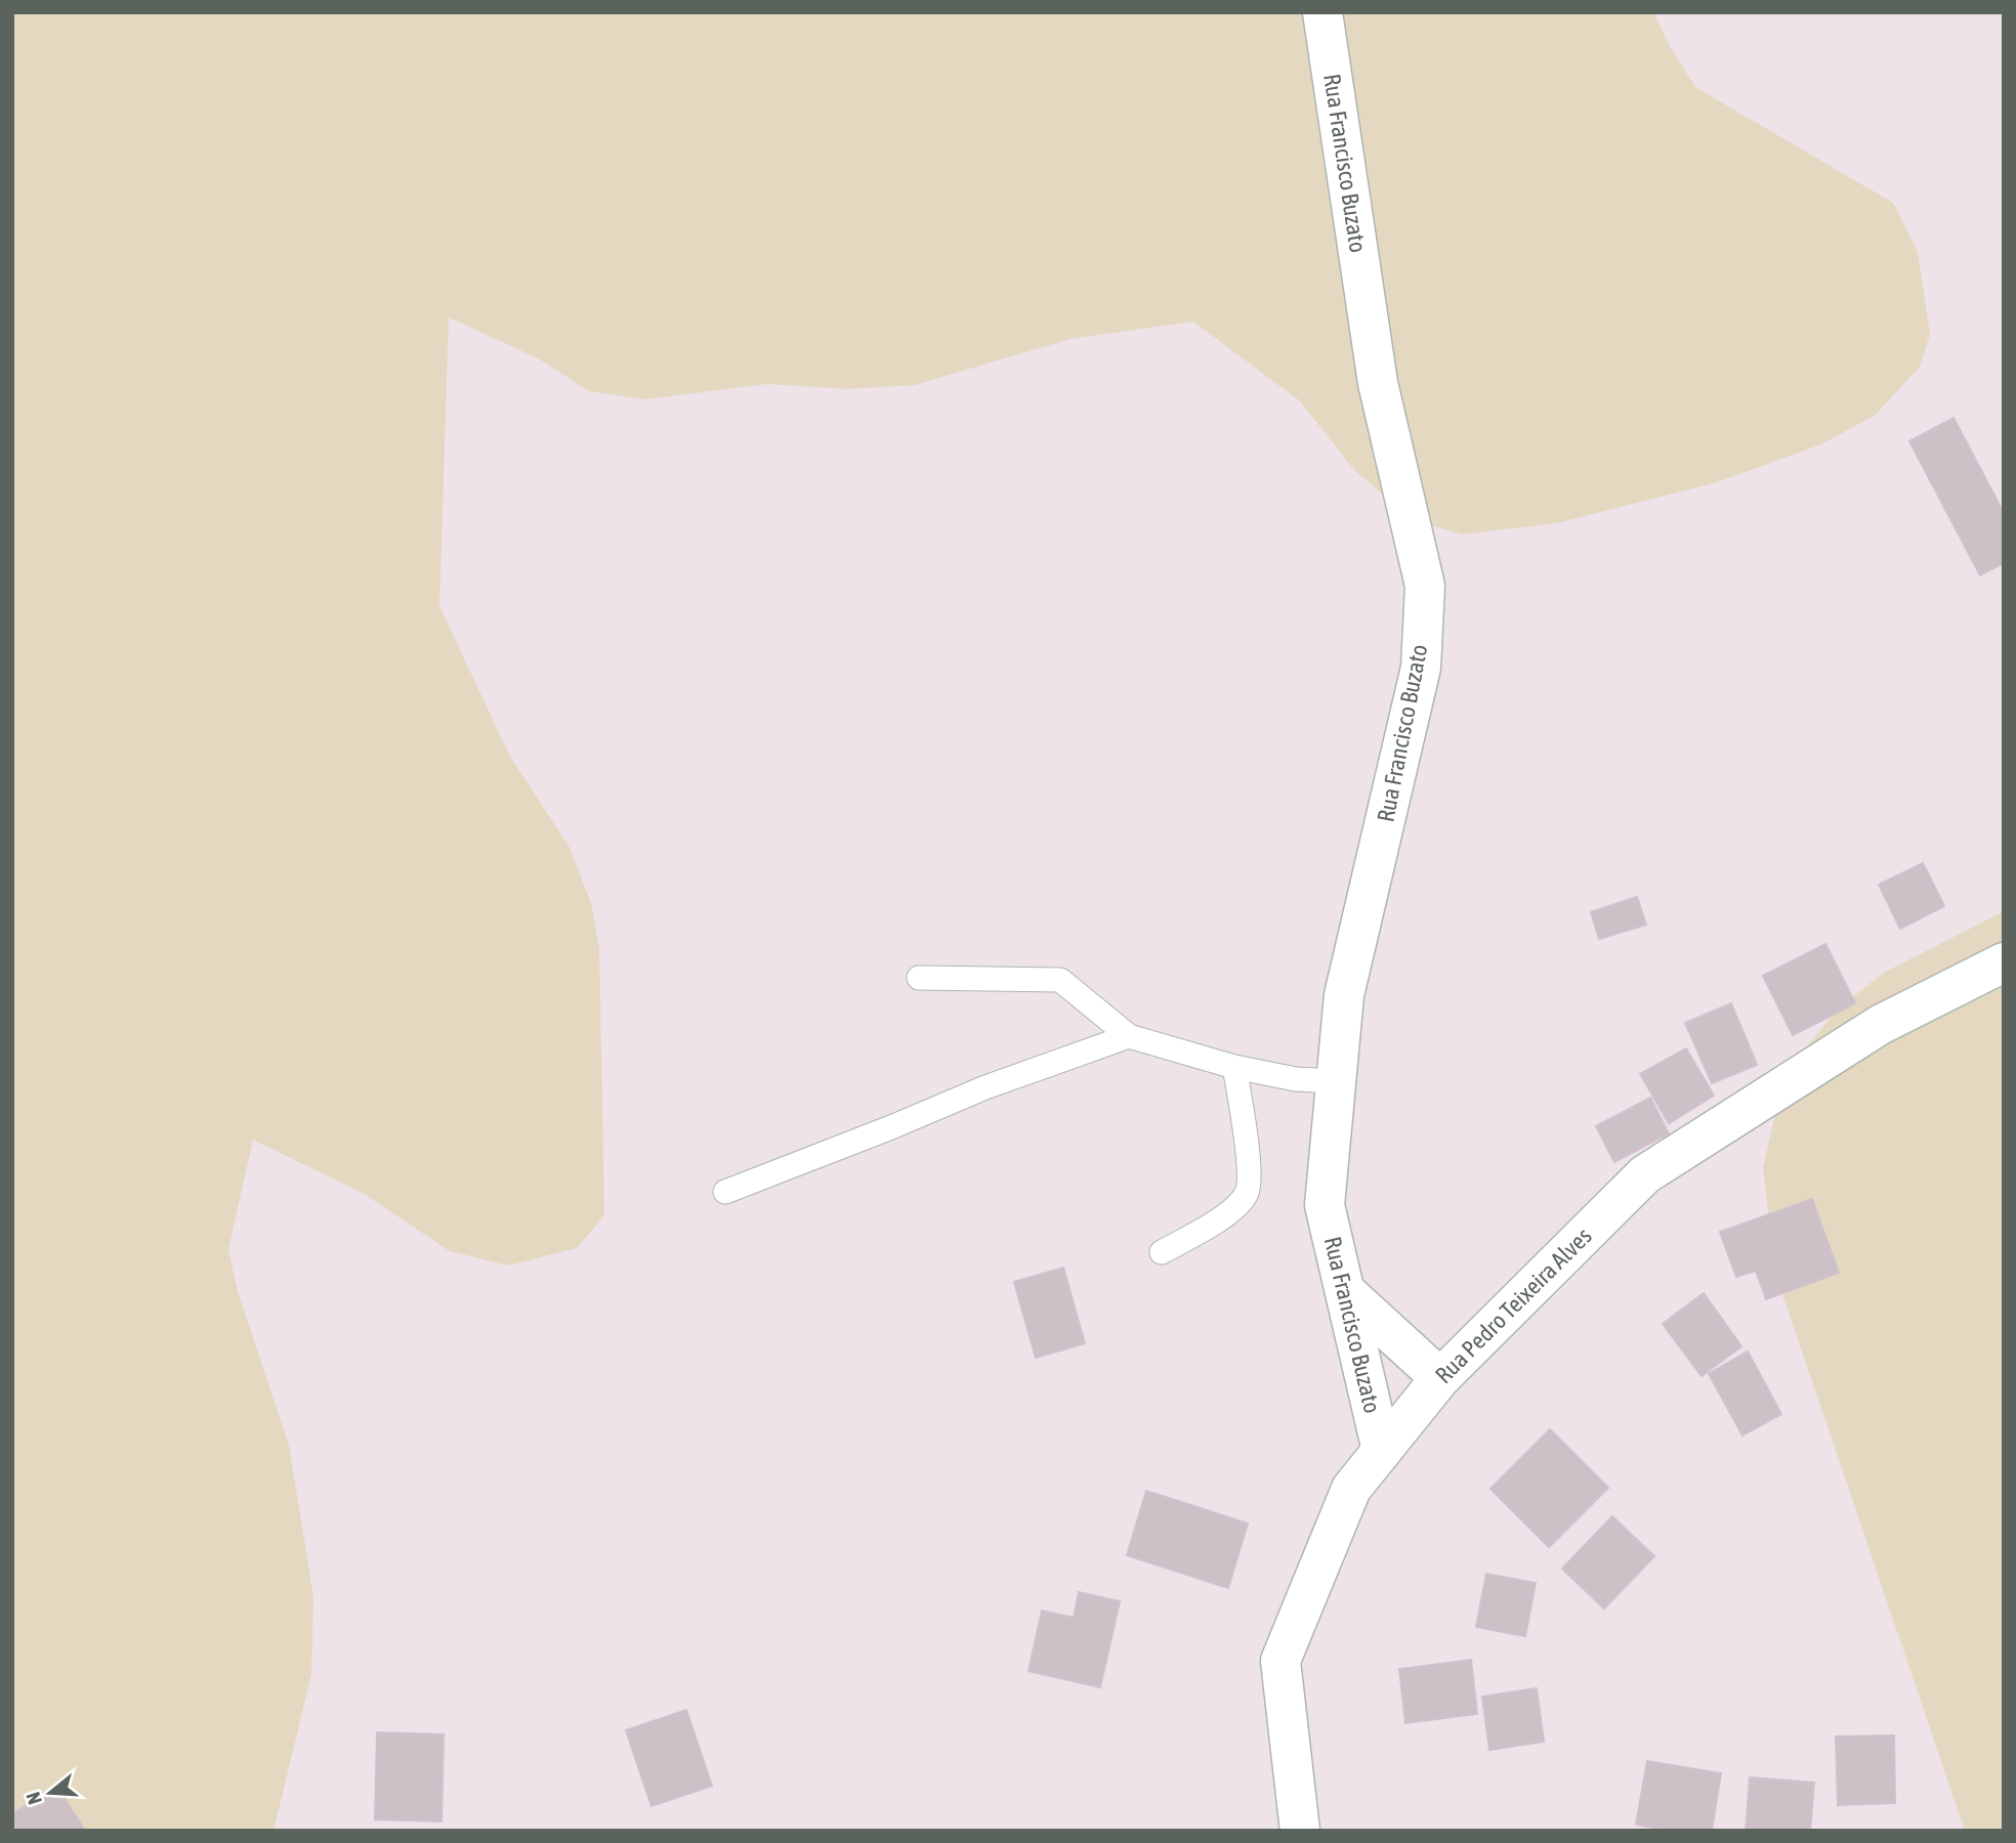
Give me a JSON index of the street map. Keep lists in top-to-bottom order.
{
  "streets": {
    "street": ["Rua Francisco Buzato", "Rua Pedro Teixeira Alves"]
  },
  "crossings": [
    ["Rua Francisco Buzato", "Rua Pedro Teixeira Alves"]
  ],
  "north": "left"
}
